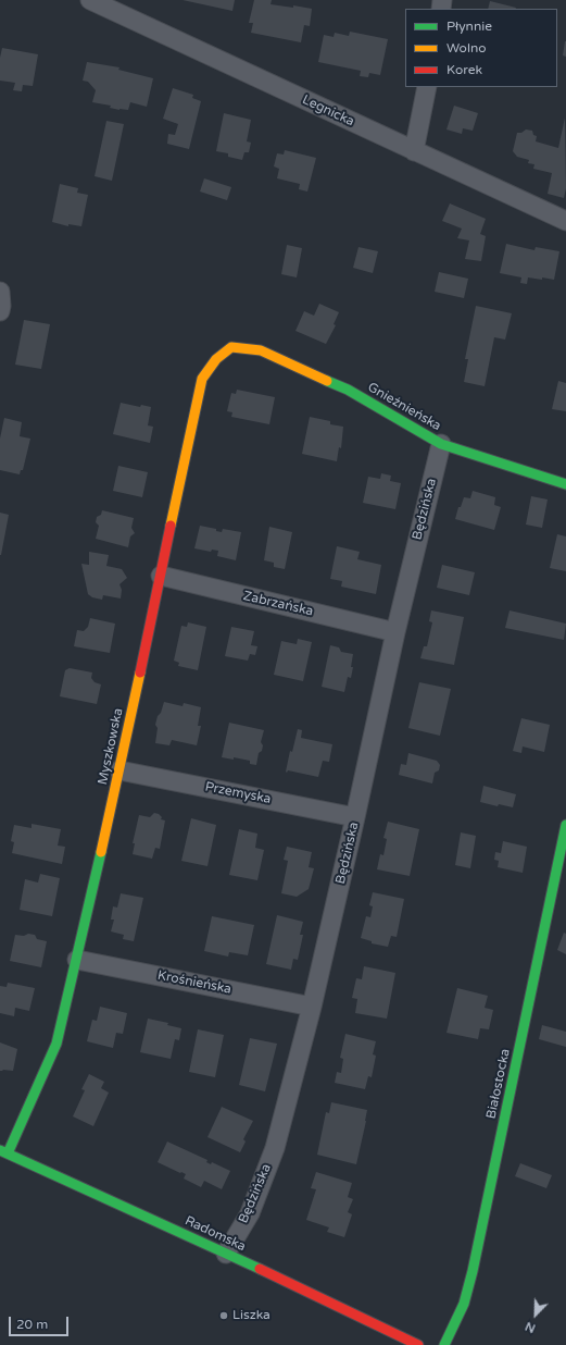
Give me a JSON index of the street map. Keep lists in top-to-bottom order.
{
  "streets": {
    "street": [
      "Legnicka",
      "Gnieźnieńska",
      "Będzińska",
      "Zabrzańska",
      "Myszkowska",
      "Przemyska",
      "Krośnieńska",
      "Białostocka",
      "Radomska"
    ]
  },
  "crossings": [
    ["Gnieźnieńska", "Będzińska"],
    ["Gnieźnieńska", "Myszkowska"],
    ["Będzińska", "Zabrzańska"],
    ["Będzińska", "Przemyska"],
    ["Będzińska", "Krośnieńska"],
    ["Będzińska", "Radomska"],
    ["Zabrzańska", "Myszkowska"],
    ["Myszkowska", "Przemyska"],
    ["Myszkowska", "Krośnieńska"],
    ["Myszkowska", "Radomska"]
  ],
  "places": ["Liszka"],
  "legend": ["Płynnie", "Wolno", "Korek"],
  "scale_bar": "20 m",
  "north": "bottom left"
}
